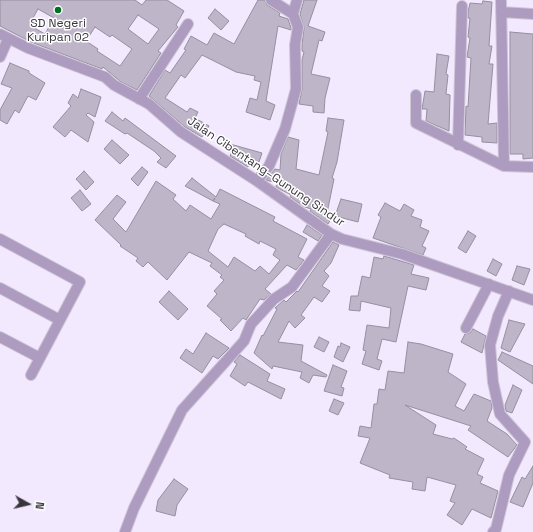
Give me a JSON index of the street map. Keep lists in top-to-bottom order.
{
  "streets": {
    "street": ["Jalan Cibentang–Gunung Sindur"]
  },
  "places": ["SD Negeri Kuripan 02"],
  "north": "right"
}
